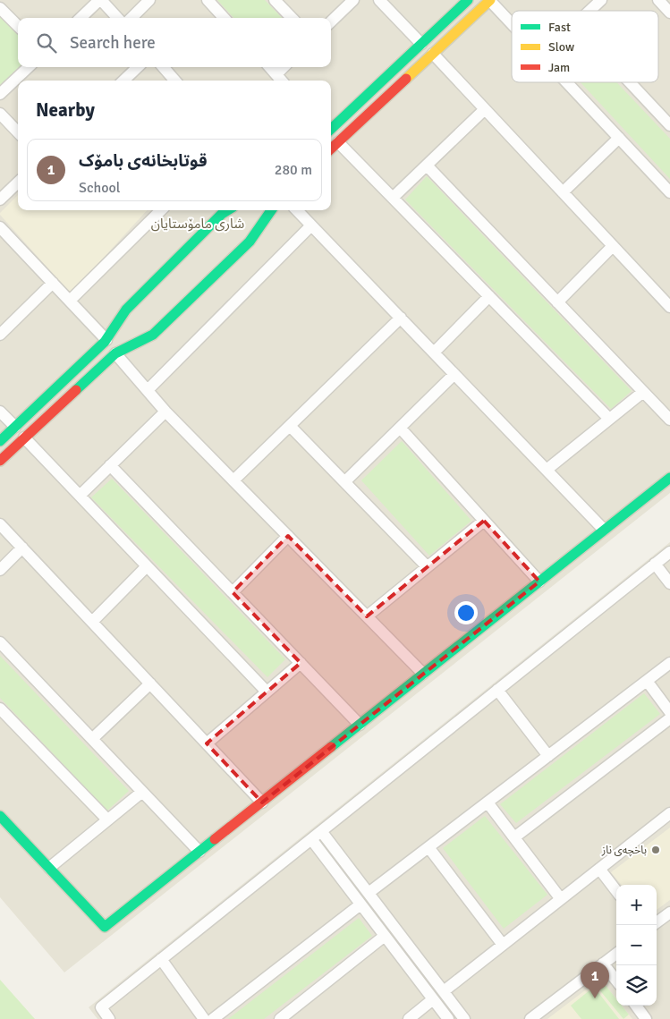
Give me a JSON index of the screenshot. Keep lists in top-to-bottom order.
{
  "districts": ["شاری مامۆستایان"],
  "places": ["باخچەی ناز"],
  "legend": ["Fast", "Slow", "Jam"],
  "page": {
    "search": "Search here",
    "heading": "Nearby",
    "list": [
      {
        "mark": "1",
        "name": "قوتابخانەی بامۆک",
        "note": "School",
        "value": "280 m"
      }
    ],
    "map_buttons": ["+", "−"],
    "pins": "1"
  }
}
